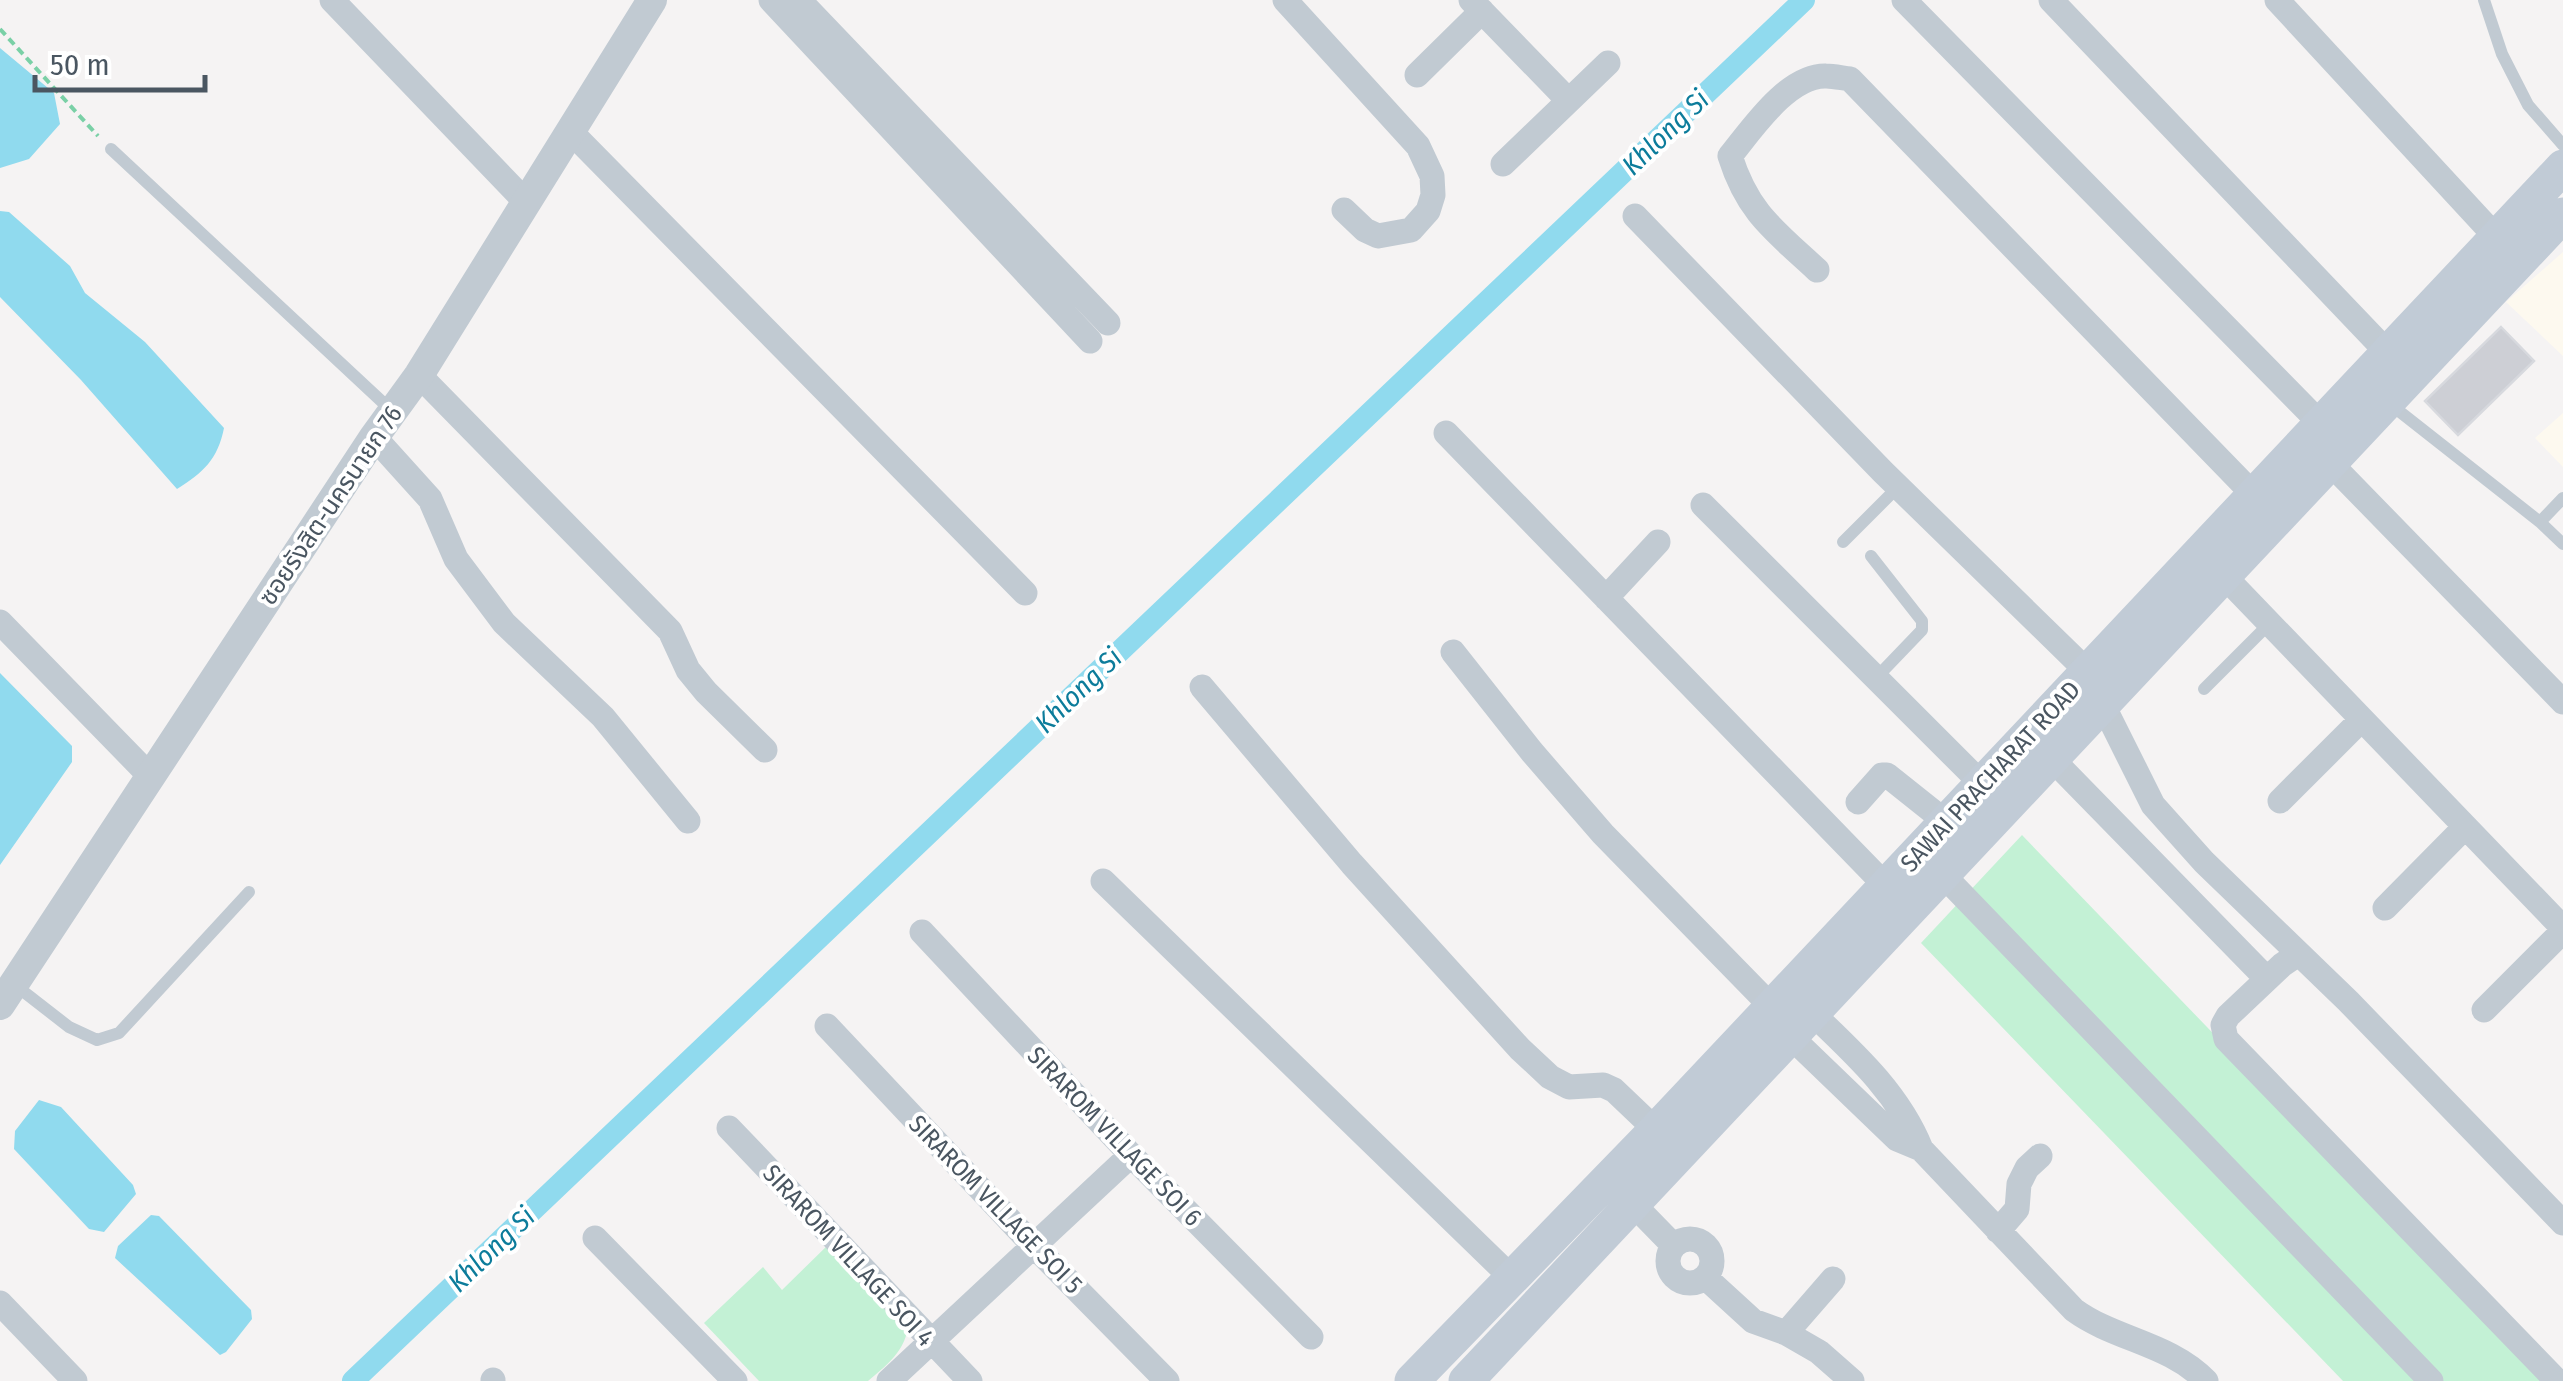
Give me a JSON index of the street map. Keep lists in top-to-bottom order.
{
  "streets": {
    "main road": ["SAWAI PRACHARAT ROAD"],
    "street": [
      "ซอยรังสิต-นครนายก 76",
      "SIRAROM VILLAGE SOI 6",
      "SIRAROM VILLAGE SOI 5",
      "SIRAROM VILLAGE SOI 4"
    ]
  },
  "water": ["Khlong Si"],
  "scale_bar": "50 m"
}
